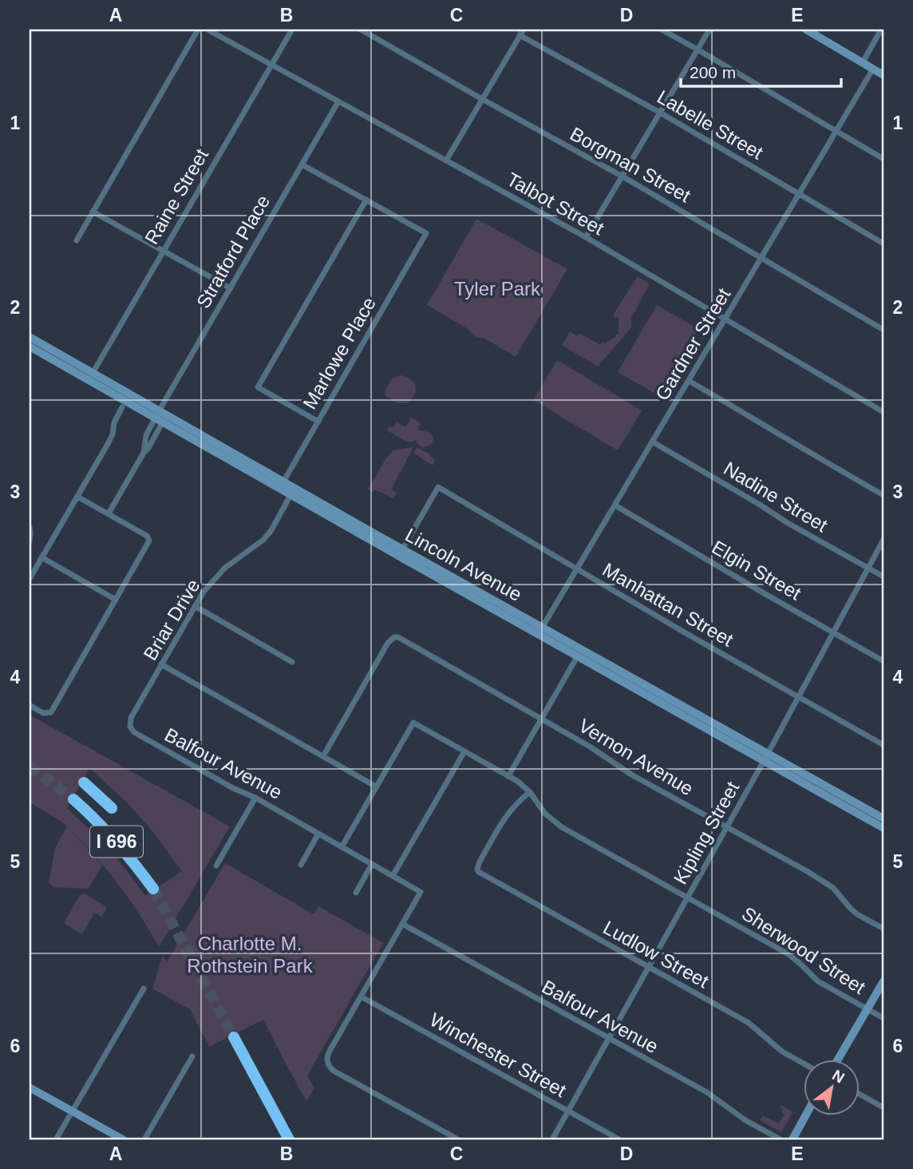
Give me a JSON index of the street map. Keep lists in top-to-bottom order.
{
  "streets": {
    "highway": ["I 696"],
    "street": [
      "Labelle Street",
      "Borgman Street",
      "Raine Street",
      "Talbot Street",
      "Stratford Place",
      "Gardner Street",
      "Marlowe Place",
      "Nadine Street",
      "Lincoln Avenue",
      "Elgin Street",
      "Manhattan Street",
      "Briar Drive",
      "Vernon Avenue",
      "Balfour Avenue",
      "Kipling Street",
      "Sherwood Street",
      "Ludlow Street",
      "Winchester Street"
    ]
  },
  "crossings": [
    ["Labelle Street", "Gardner Street"],
    ["Borgman Street", "Gardner Street"],
    ["Raine Street", "Talbot Street"],
    ["Raine Street", "Lincoln Avenue"],
    ["Talbot Street", "Stratford Place"],
    ["Talbot Street", "Gardner Street"],
    ["Stratford Place", "Lincoln Avenue"],
    ["Gardner Street", "Nadine Street"],
    ["Gardner Street", "Lincoln Avenue"],
    ["Gardner Street", "Elgin Street"],
    ["Gardner Street", "Manhattan Street"],
    ["Marlowe Place", "Lincoln Avenue"],
    ["Nadine Street", "Kipling Street"],
    ["Lincoln Avenue", "Manhattan Street"],
    ["Lincoln Avenue", "Briar Drive"],
    ["Lincoln Avenue", "Kipling Street"],
    ["Elgin Street", "Kipling Street"],
    ["Manhattan Street", "Kipling Street"],
    ["Briar Drive", "Balfour Avenue"],
    ["Vernon Avenue", "Kipling Street"],
    ["Balfour Avenue", "Kipling Street"],
    ["Kipling Street", "Sherwood Street"],
    ["Kipling Street", "Ludlow Street"],
    ["Kipling Street", "Winchester Street"],
    ["Sherwood Street", "Ludlow Street"]
  ],
  "parks": ["Tyler Park", "Charlotte M. Rothstein Park"],
  "scale_bar": "200 m",
  "north": "top right",
  "grid": {
    "columns": [
      "A",
      "B",
      "C",
      "D",
      "E"
    ],
    "rows": [
      "1",
      "2",
      "3",
      "4",
      "5",
      "6"
    ]
  }
}
